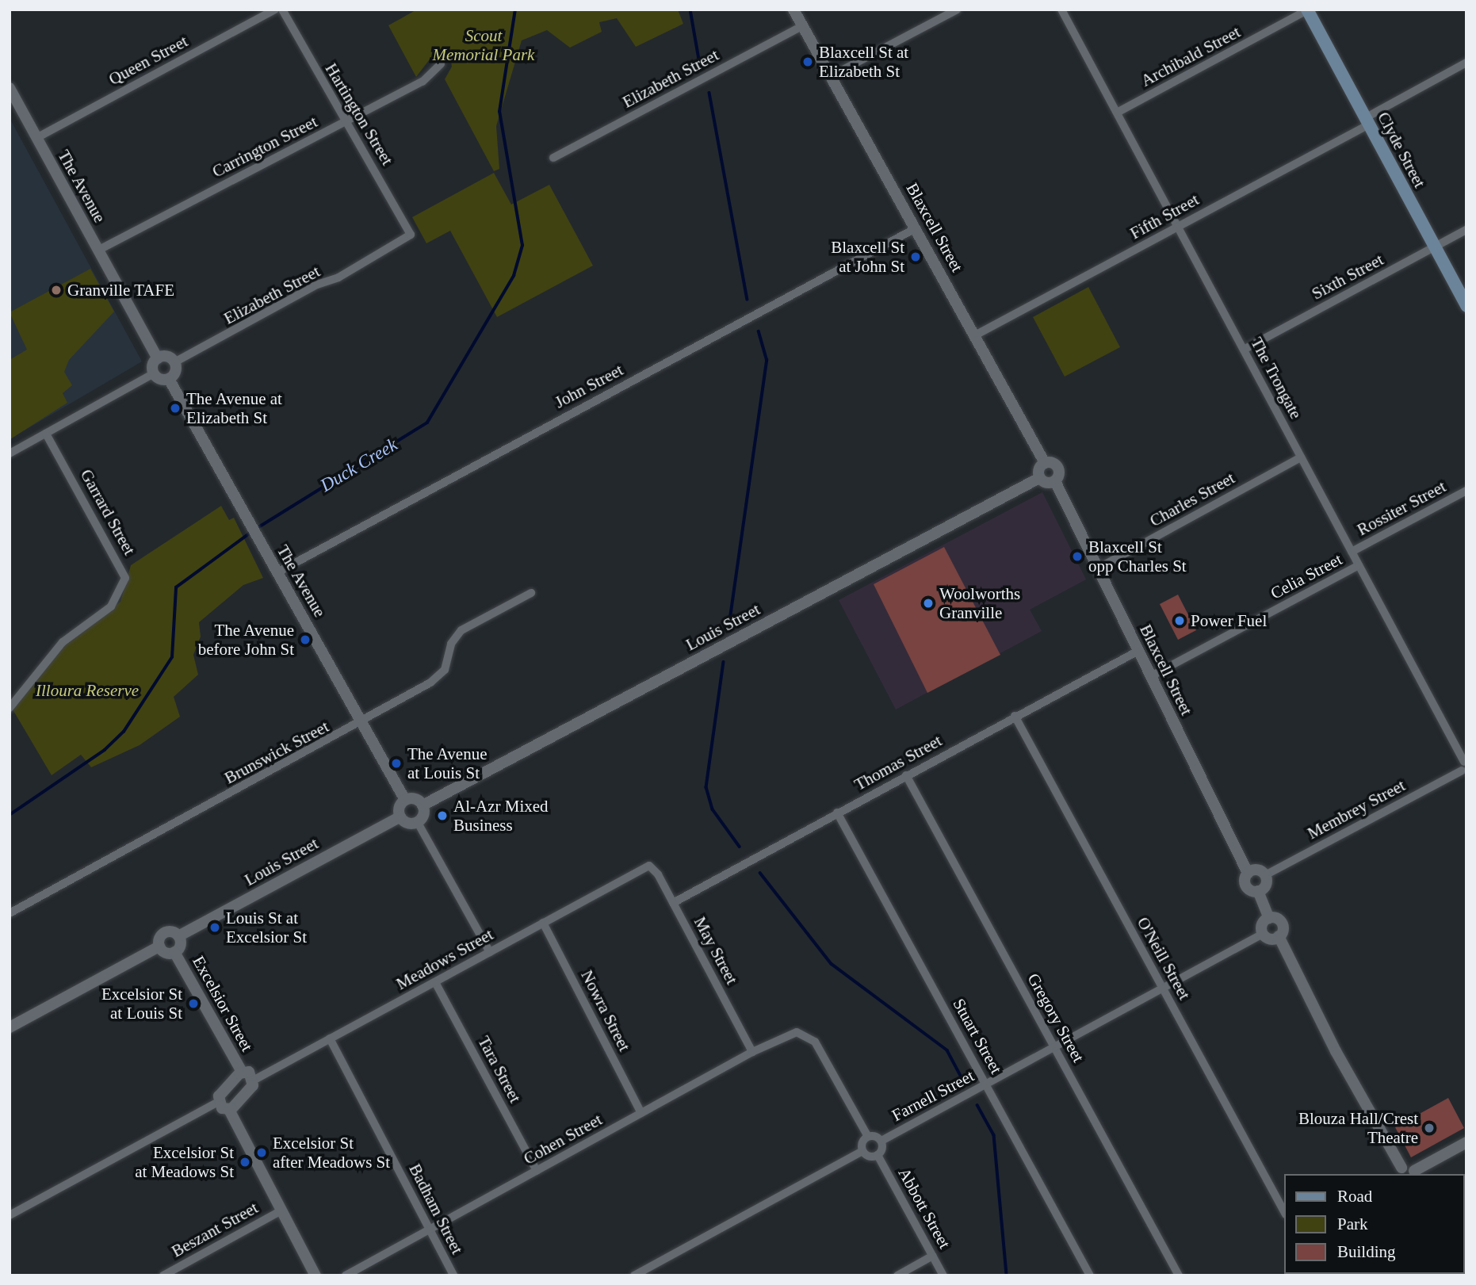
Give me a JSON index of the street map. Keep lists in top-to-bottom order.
{
  "streets": {
    "main road": ["Clyde Street"],
    "street": [
      "Archibald Street",
      "Queen Street",
      "Elizabeth Street",
      "Hartington Street",
      "Carrington Street",
      "The Avenue",
      "Fifth Street",
      "Blaxcell Street",
      "Sixth Street",
      "The Trongate",
      "John Street",
      "Charles Street",
      "Rossiter Street",
      "Garrard Street",
      "Celia Street",
      "Louis Street",
      "Brunswick Street",
      "Thomas Street",
      "Membrey Street",
      "May Street",
      "O'Neill Street",
      "Meadows Street",
      "Excelsior Street",
      "Nowra Street",
      "Gregory Street",
      "Stuart Street",
      "Tara Street",
      "Farnell Street",
      "Cohen Street",
      "Abbott Street",
      "Badham Street",
      "Beszant Street"
    ]
  },
  "crossings": [
    ["Archibald Street", "Clyde Street"],
    ["Archibald Street", "The Trongate"],
    ["Queen Street", "The Avenue"],
    ["Elizabeth Street", "Hartington Street"],
    ["Elizabeth Street", "The Avenue"],
    ["Elizabeth Street", "Blaxcell Street"],
    ["Hartington Street", "Carrington Street"],
    ["Carrington Street", "The Avenue"],
    ["Clyde Street", "Fifth Street"],
    ["Clyde Street", "Sixth Street"],
    ["The Avenue", "John Street"],
    ["The Avenue", "Louis Street"],
    ["The Avenue", "Brunswick Street"],
    ["Fifth Street", "Blaxcell Street"],
    ["Fifth Street", "The Trongate"],
    ["Blaxcell Street", "John Street"],
    ["Blaxcell Street", "Charles Street"],
    ["Blaxcell Street", "Celia Street"],
    ["Blaxcell Street", "Louis Street"],
    ["Blaxcell Street", "Thomas Street"],
    ["Blaxcell Street", "Membrey Street"],
    ["Sixth Street", "The Trongate"],
    ["The Trongate", "Charles Street"],
    ["The Trongate", "Rossiter Street"],
    ["The Trongate", "Celia Street"],
    ["The Trongate", "Membrey Street"],
    ["Louis Street", "Excelsior Street"],
    ["Thomas Street", "May Street"],
    ["Thomas Street", "O'Neill Street"],
    ["Thomas Street", "Gregory Street"],
    ["Thomas Street", "Stuart Street"],
    ["May Street", "Meadows Street"],
    ["May Street", "Cohen Street"],
    ["O'Neill Street", "Farnell Street"],
    ["Meadows Street", "Nowra Street"],
    ["Meadows Street", "Tara Street"],
    ["Meadows Street", "Badham Street"],
    ["Nowra Street", "Cohen Street"],
    ["Gregory Street", "Farnell Street"],
    ["Stuart Street", "Farnell Street"],
    ["Tara Street", "Cohen Street"],
    ["Cohen Street", "Badham Street"]
  ],
  "water": ["Duck Creek"],
  "parks": ["Scout Memorial Park", "Illoura Reserve"],
  "places": [
    "Blaxcell St at Elizabeth St",
    "Blaxcell St at John St",
    "Granville TAFE",
    "The Avenue at Elizabeth St",
    "Blaxcell St opp Charles St",
    "Woolworths Granville",
    "Power Fuel",
    "The Avenue before John St",
    "The Avenue at Louis St",
    "Al-Azr Mixed Business",
    "Louis St at Excelsior St",
    "Excelsior St at Louis St",
    "Blouza Hall/Crest Theatre",
    "Excelsior St after Meadows St",
    "Excelsior St at Meadows St"
  ],
  "legend": ["Road", "Park", "Building"]
}
